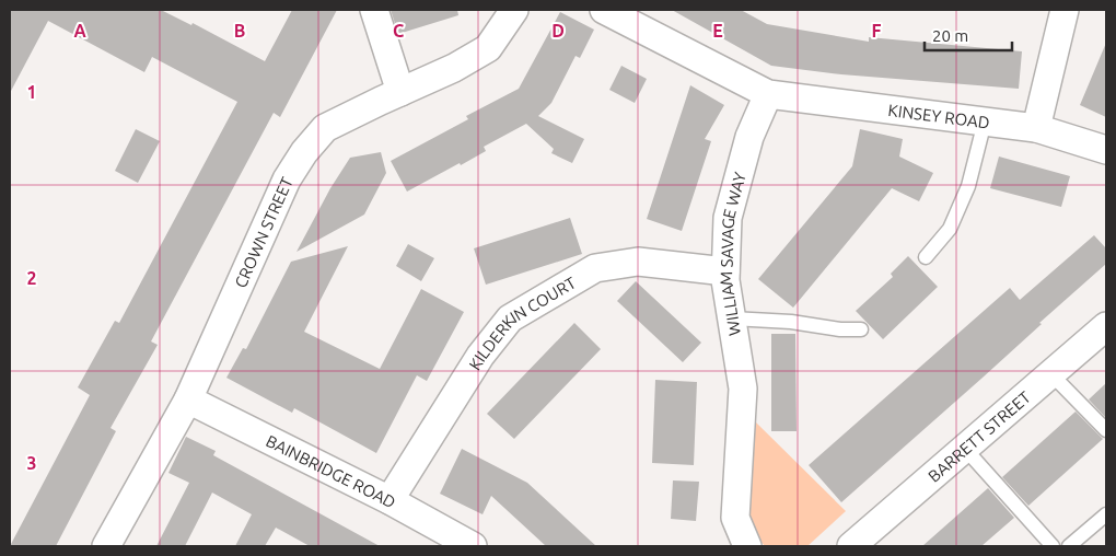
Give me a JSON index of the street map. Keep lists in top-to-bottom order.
{
  "streets": {
    "street": [
      "KINSEY ROAD",
      "CROWN STREET",
      "WILLIAM SAVAGE WAY",
      "KILDERKIN COURT",
      "BARRETT STREET",
      "BAINBRIDGE ROAD"
    ]
  },
  "crossings": [
    ["KINSEY ROAD", "WILLIAM SAVAGE WAY"],
    ["CROWN STREET", "BAINBRIDGE ROAD"],
    ["WILLIAM SAVAGE WAY", "KILDERKIN COURT"],
    ["KILDERKIN COURT", "BAINBRIDGE ROAD"]
  ],
  "scale_bar": "20 m",
  "grid": {
    "columns": [
      "A",
      "B",
      "C",
      "D",
      "E",
      "F"
    ],
    "rows": ["1", "2", "3"]
  }
}
